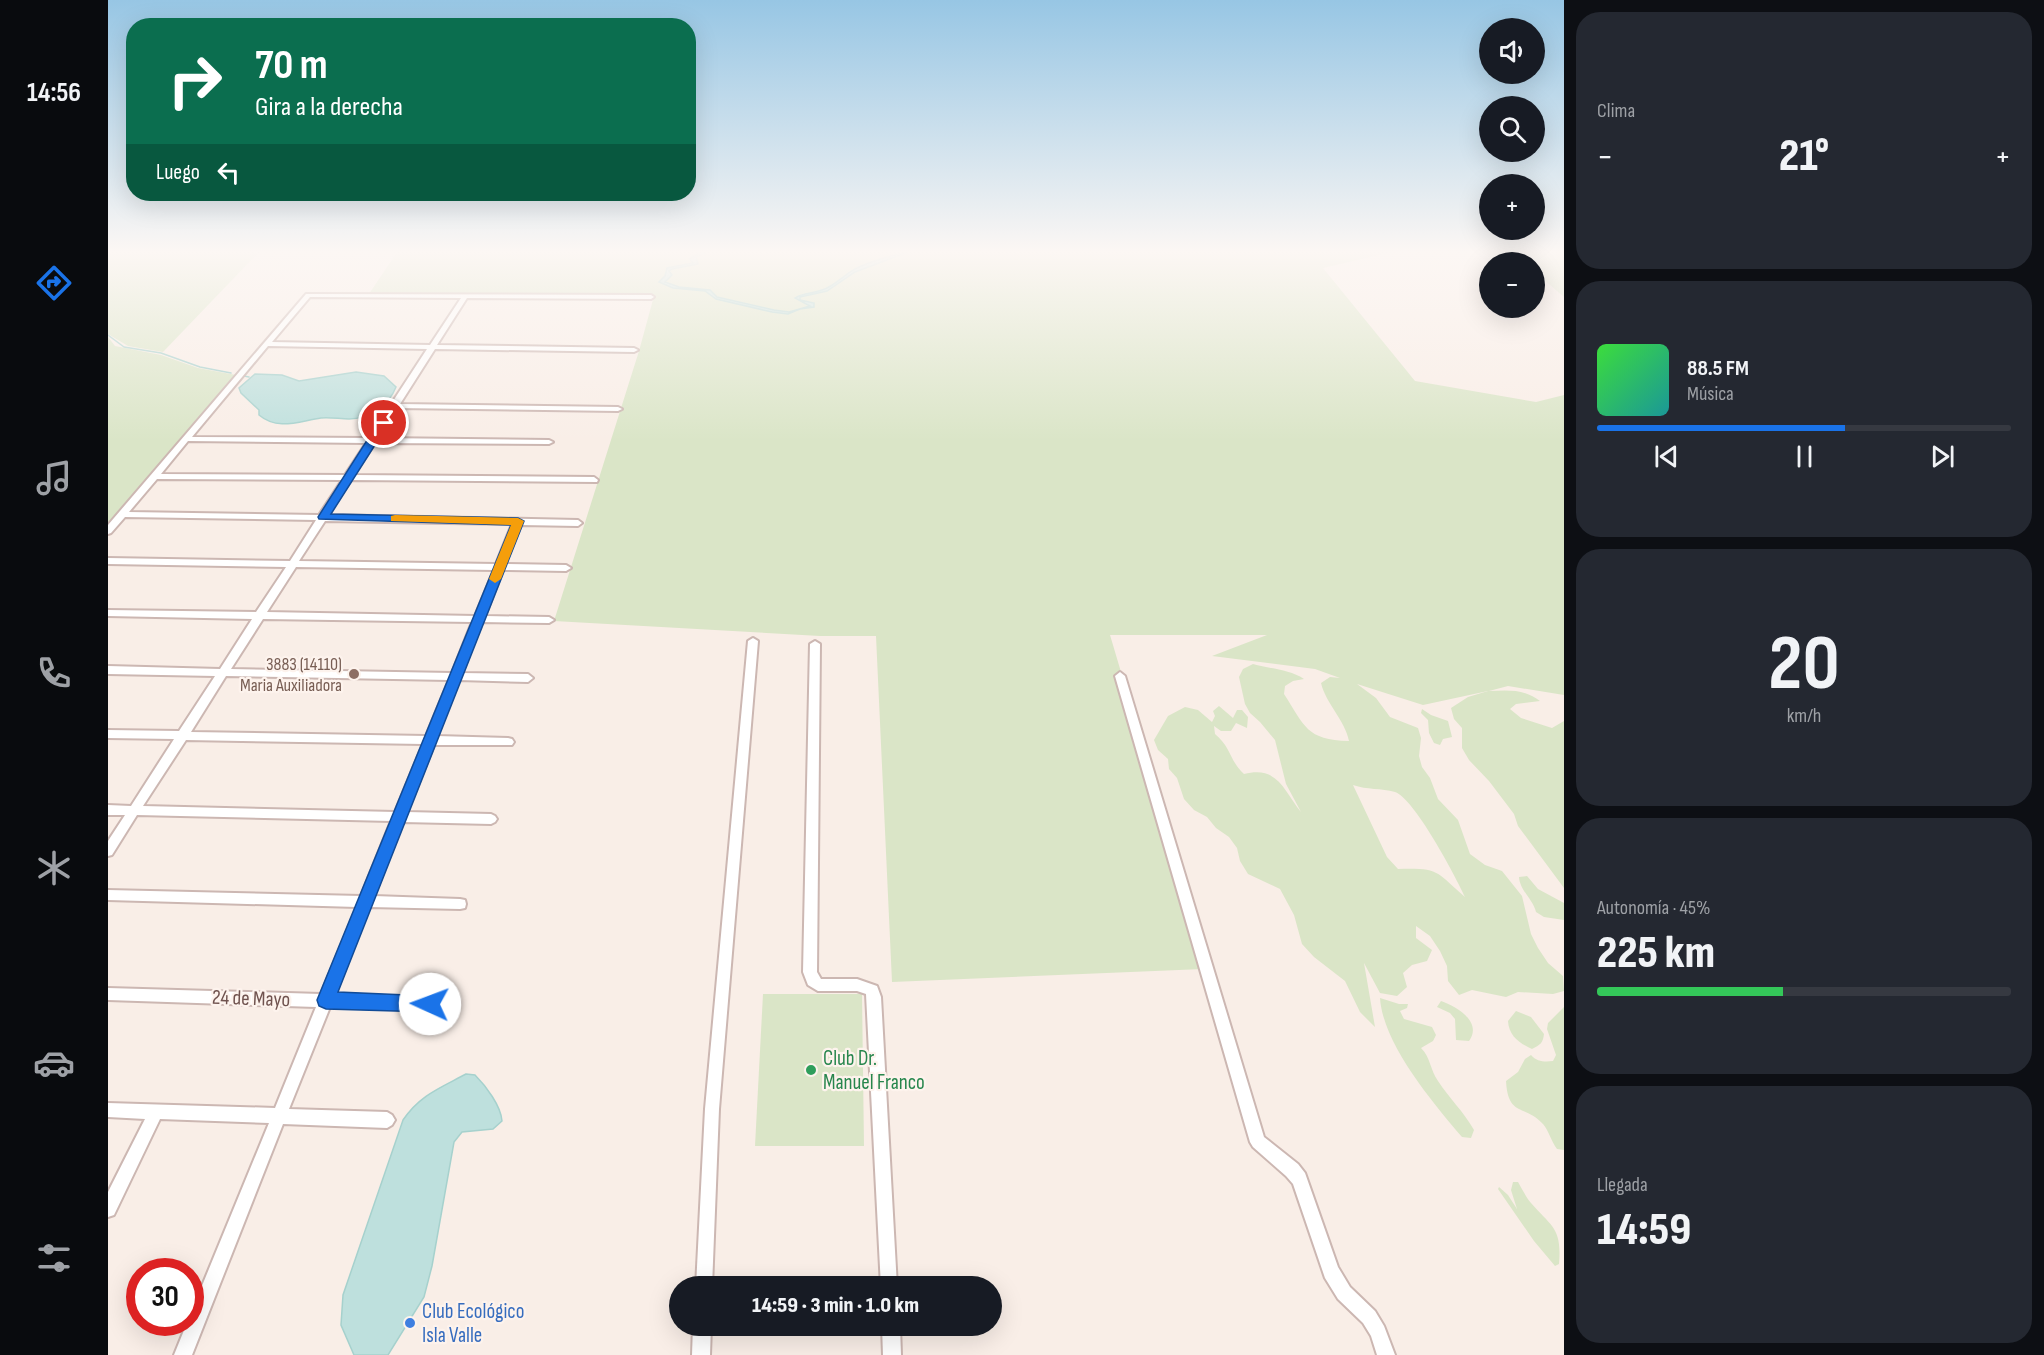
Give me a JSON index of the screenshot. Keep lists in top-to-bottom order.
{
  "streets": {
    "street": ["24 de Mayo"]
  },
  "places": ["3883 (14110) Maria Auxiliadora", "Club Dr. Manuel Franco", "Club Ecológico Isla Valle"],
  "page": {
    "tabs": "14:56",
    "tile": [
      "Clima",
      ["20", "km/h"],
      ["Autonomía · 45%", "225 km"],
      ["Llegada", "14:59"]
    ],
    "map_buttons": ["+", "−"],
    "turn": ["70 m", "Gira a la derecha"],
    "heat": ["−", "21°", "+"],
    "then": "Luego",
    "song": ["88.5 FM", "Música"],
    "limit": "30",
    "trip": "14:59 · 3 min · 1.0 km"
  }
}
